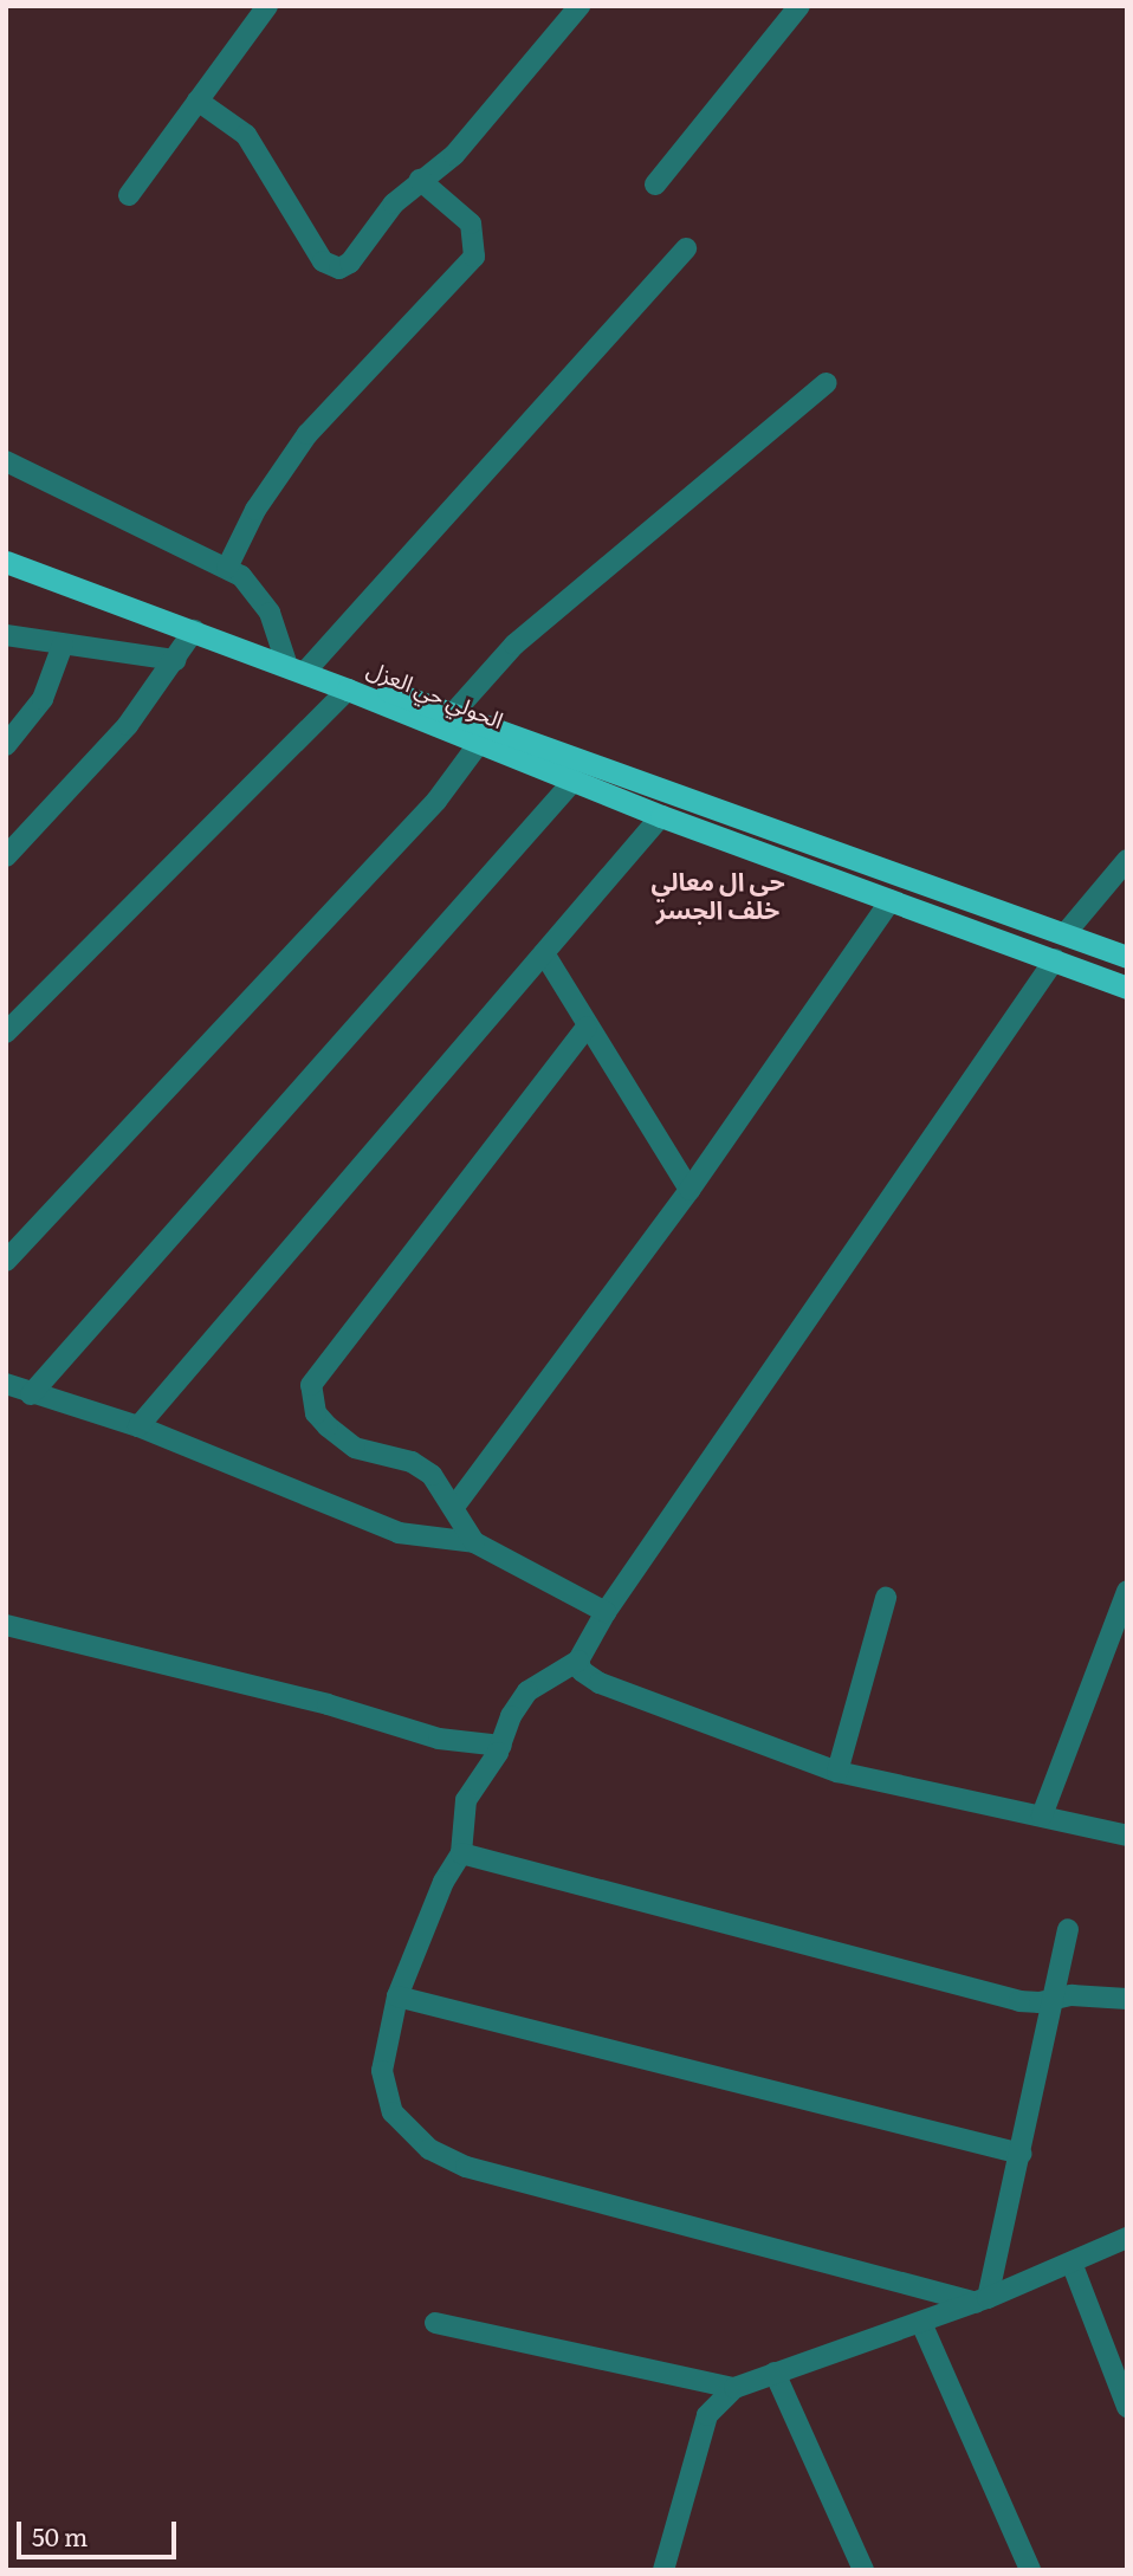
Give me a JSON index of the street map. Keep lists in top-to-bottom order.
{
  "streets": {
    "highway": ["الحولي حي العزل"]
  },
  "districts": ["حي ال معالي خلف الجسر"],
  "scale_bar": "50 m"
}
